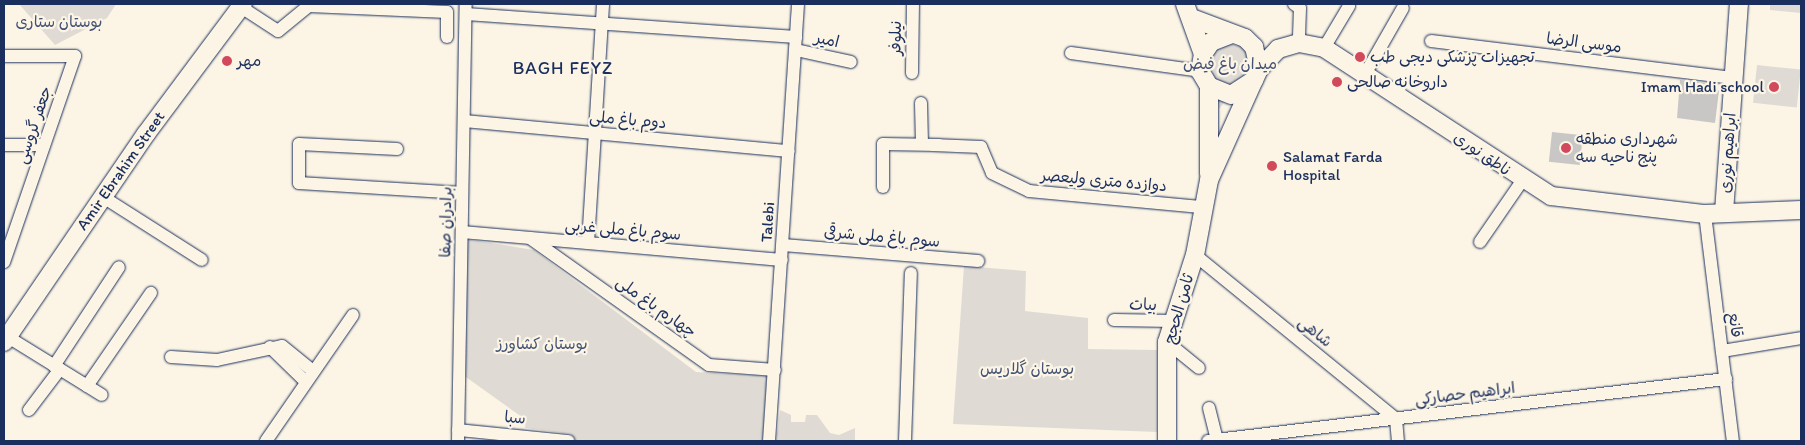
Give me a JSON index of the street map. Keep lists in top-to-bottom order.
{
  "streets": {
    "street": [
      "نیلوفر",
      "امیر",
      "موسی الرضا",
      "دوم باغ ملی",
      "جعفر گروسی",
      "ابراهیم نوری",
      "ناطق نوری",
      "Amir Ebrahim Street",
      "دوازده متری ولیعصر",
      "برادران صفا",
      "Talebi",
      "سوم باغ ملی غربی",
      "سوم باغ ملی شرقی",
      "بیات",
      "چهارم باغ ملی",
      "ثامن الحجج",
      "قانع",
      "شاهی",
      "ابراهیم حصارکی",
      "سبا"
    ]
  },
  "crossings": [
    ["امیر", "برادران صفا"],
    ["امیر", "Talebi"],
    ["موسی الرضا", "ابراهیم نوری"],
    ["دوم باغ ملی", "برادران صفا"],
    ["دوم باغ ملی", "Talebi"],
    ["ابراهیم نوری", "ناطق نوری"],
    ["ناطق نوری", "قانع"],
    ["دوازده متری ولیعصر", "ثامن الحجج"],
    ["برادران صفا", "سوم باغ ملی غربی"],
    ["برادران صفا", "سبا"],
    ["Talebi", "سوم باغ ملی غربی"],
    ["Talebi", "سوم باغ ملی شرقی"],
    ["Talebi", "چهارم باغ ملی"],
    ["سوم باغ ملی غربی", "چهارم باغ ملی"],
    ["بیات", "ثامن الحجج"],
    ["ثامن الحجج", "شاهی"],
    ["قانع", "ابراهیم حصارکی"],
    ["شاهی", "ابراهیم حصارکی"]
  ],
  "districts": ["BAGH FEYZ"],
  "parks": [
    "بوستان ستاری",
    "میدان باغ فیض",
    "بوستان کشاورز",
    "بوستان گلاریس"
  ],
  "places": [
    "تجهیزات پزشکی دیجی طب",
    "مهر",
    "داروخانه صالحی",
    "Imam Hadi school",
    "شهرداری منطقه پنج ناحیه سه",
    "Salamat Farda Hospital"
  ]
}
